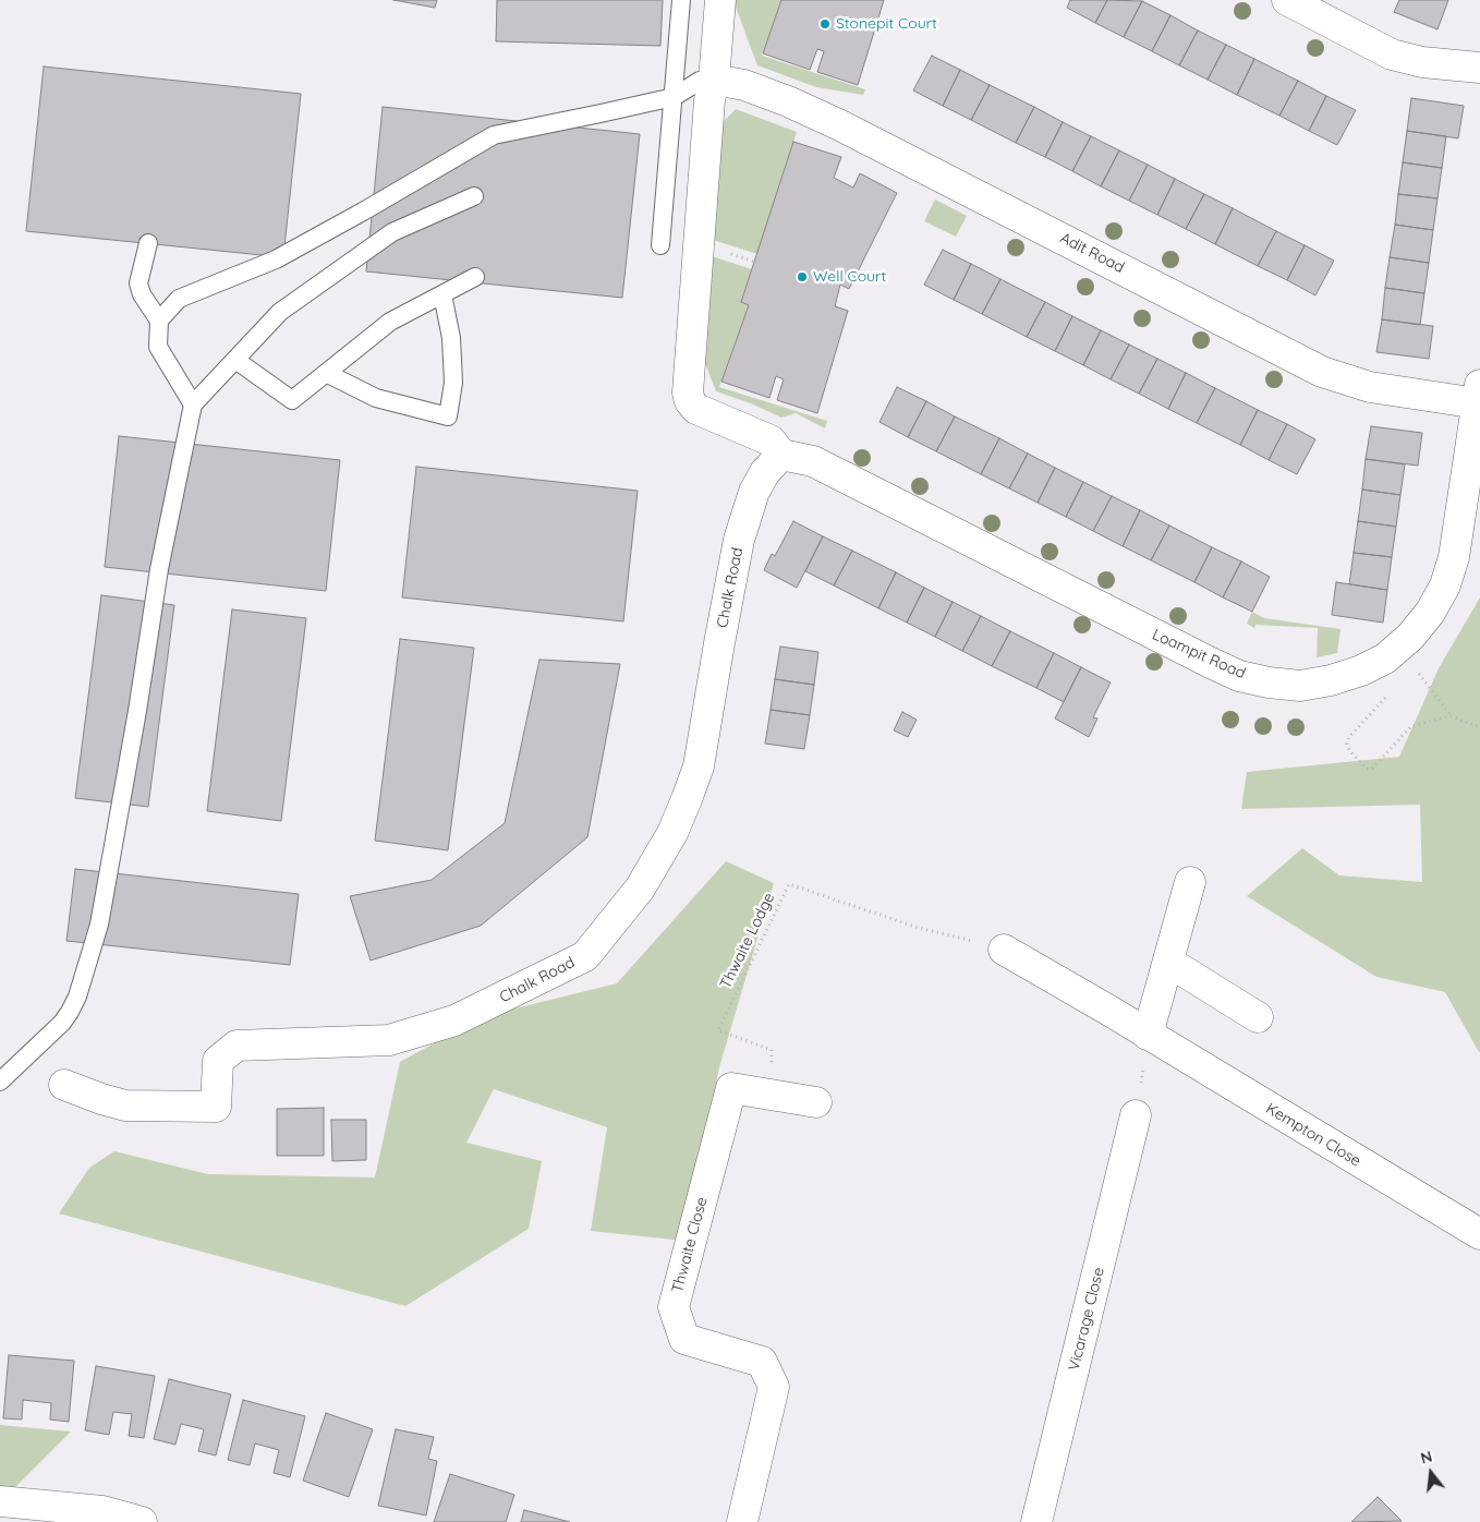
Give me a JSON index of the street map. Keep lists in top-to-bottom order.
{
  "streets": {
    "street": [
      "Adit Road",
      "Chalk Road",
      "Loampit Road",
      "Kempton Close",
      "Thwaite Close",
      "Vicarage Close"
    ],
    "path": ["Thwaite Lodge"]
  },
  "crossings": [
    ["Adit Road", "Loampit Road"],
    ["Chalk Road", "Loampit Road"],
    ["Thwaite Lodge", "Kempton Close"],
    ["Thwaite Lodge", "Thwaite Close"]
  ],
  "places": ["Stonepit Court", "Well Court"],
  "north": "top"
}
